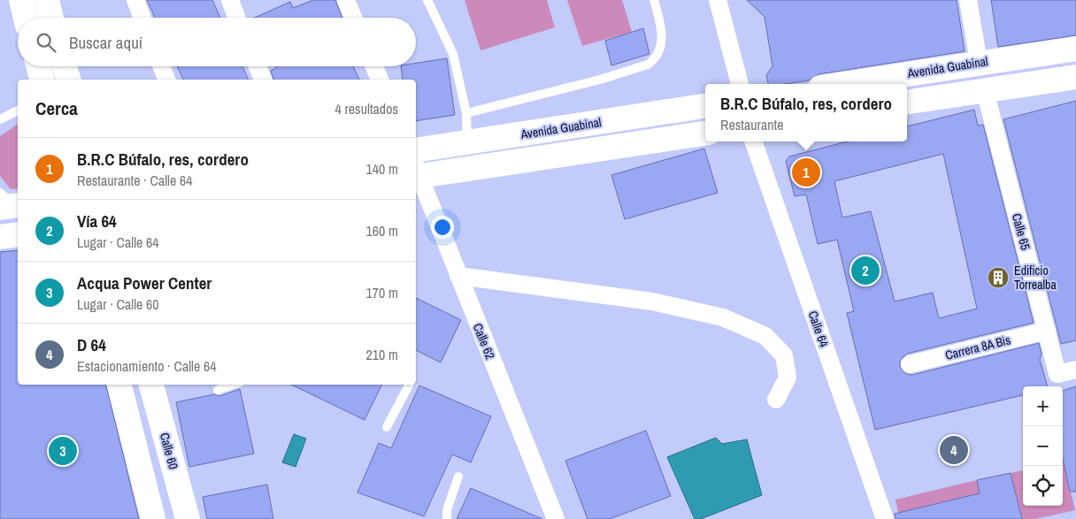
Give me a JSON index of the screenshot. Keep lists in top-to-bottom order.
{
  "streets": {
    "main road": ["Avenida Guabinal", "Calle 60"],
    "street": [
      "Calle 65",
      "Calle 64",
      "Calle 62",
      "Carrera 8A Bis"
    ]
  },
  "crossings": [
    ["Calle 65", "Carrera 8A Bis"]
  ],
  "places": {
    "building": ["Edificio Torrealba"]
  },
  "page": {
    "search": "Buscar aquí",
    "heading": ["Cerca", "4 resultados"],
    "popup": ["B.R.C Búfalo, res, cordero", "Restaurante"],
    "list": [
      {
        "mark": "1",
        "name": "B.R.C Búfalo, res, cordero",
        "note": "Restaurante · Calle 64",
        "value": "140 m"
      },
      {
        "mark": "2",
        "name": "Vía 64",
        "note": "Lugar · Calle 64",
        "value": "160 m"
      },
      {
        "mark": "3",
        "name": "Acqua Power Center",
        "note": "Lugar · Calle 60",
        "value": "170 m"
      },
      {
        "mark": "4",
        "name": "D 64",
        "note": "Estacionamiento · Calle 64",
        "value": "210 m"
      }
    ],
    "pins": [
      "1",
      "2",
      "4",
      "3"
    ],
    "map_buttons": ["+", "−"]
  }
}
